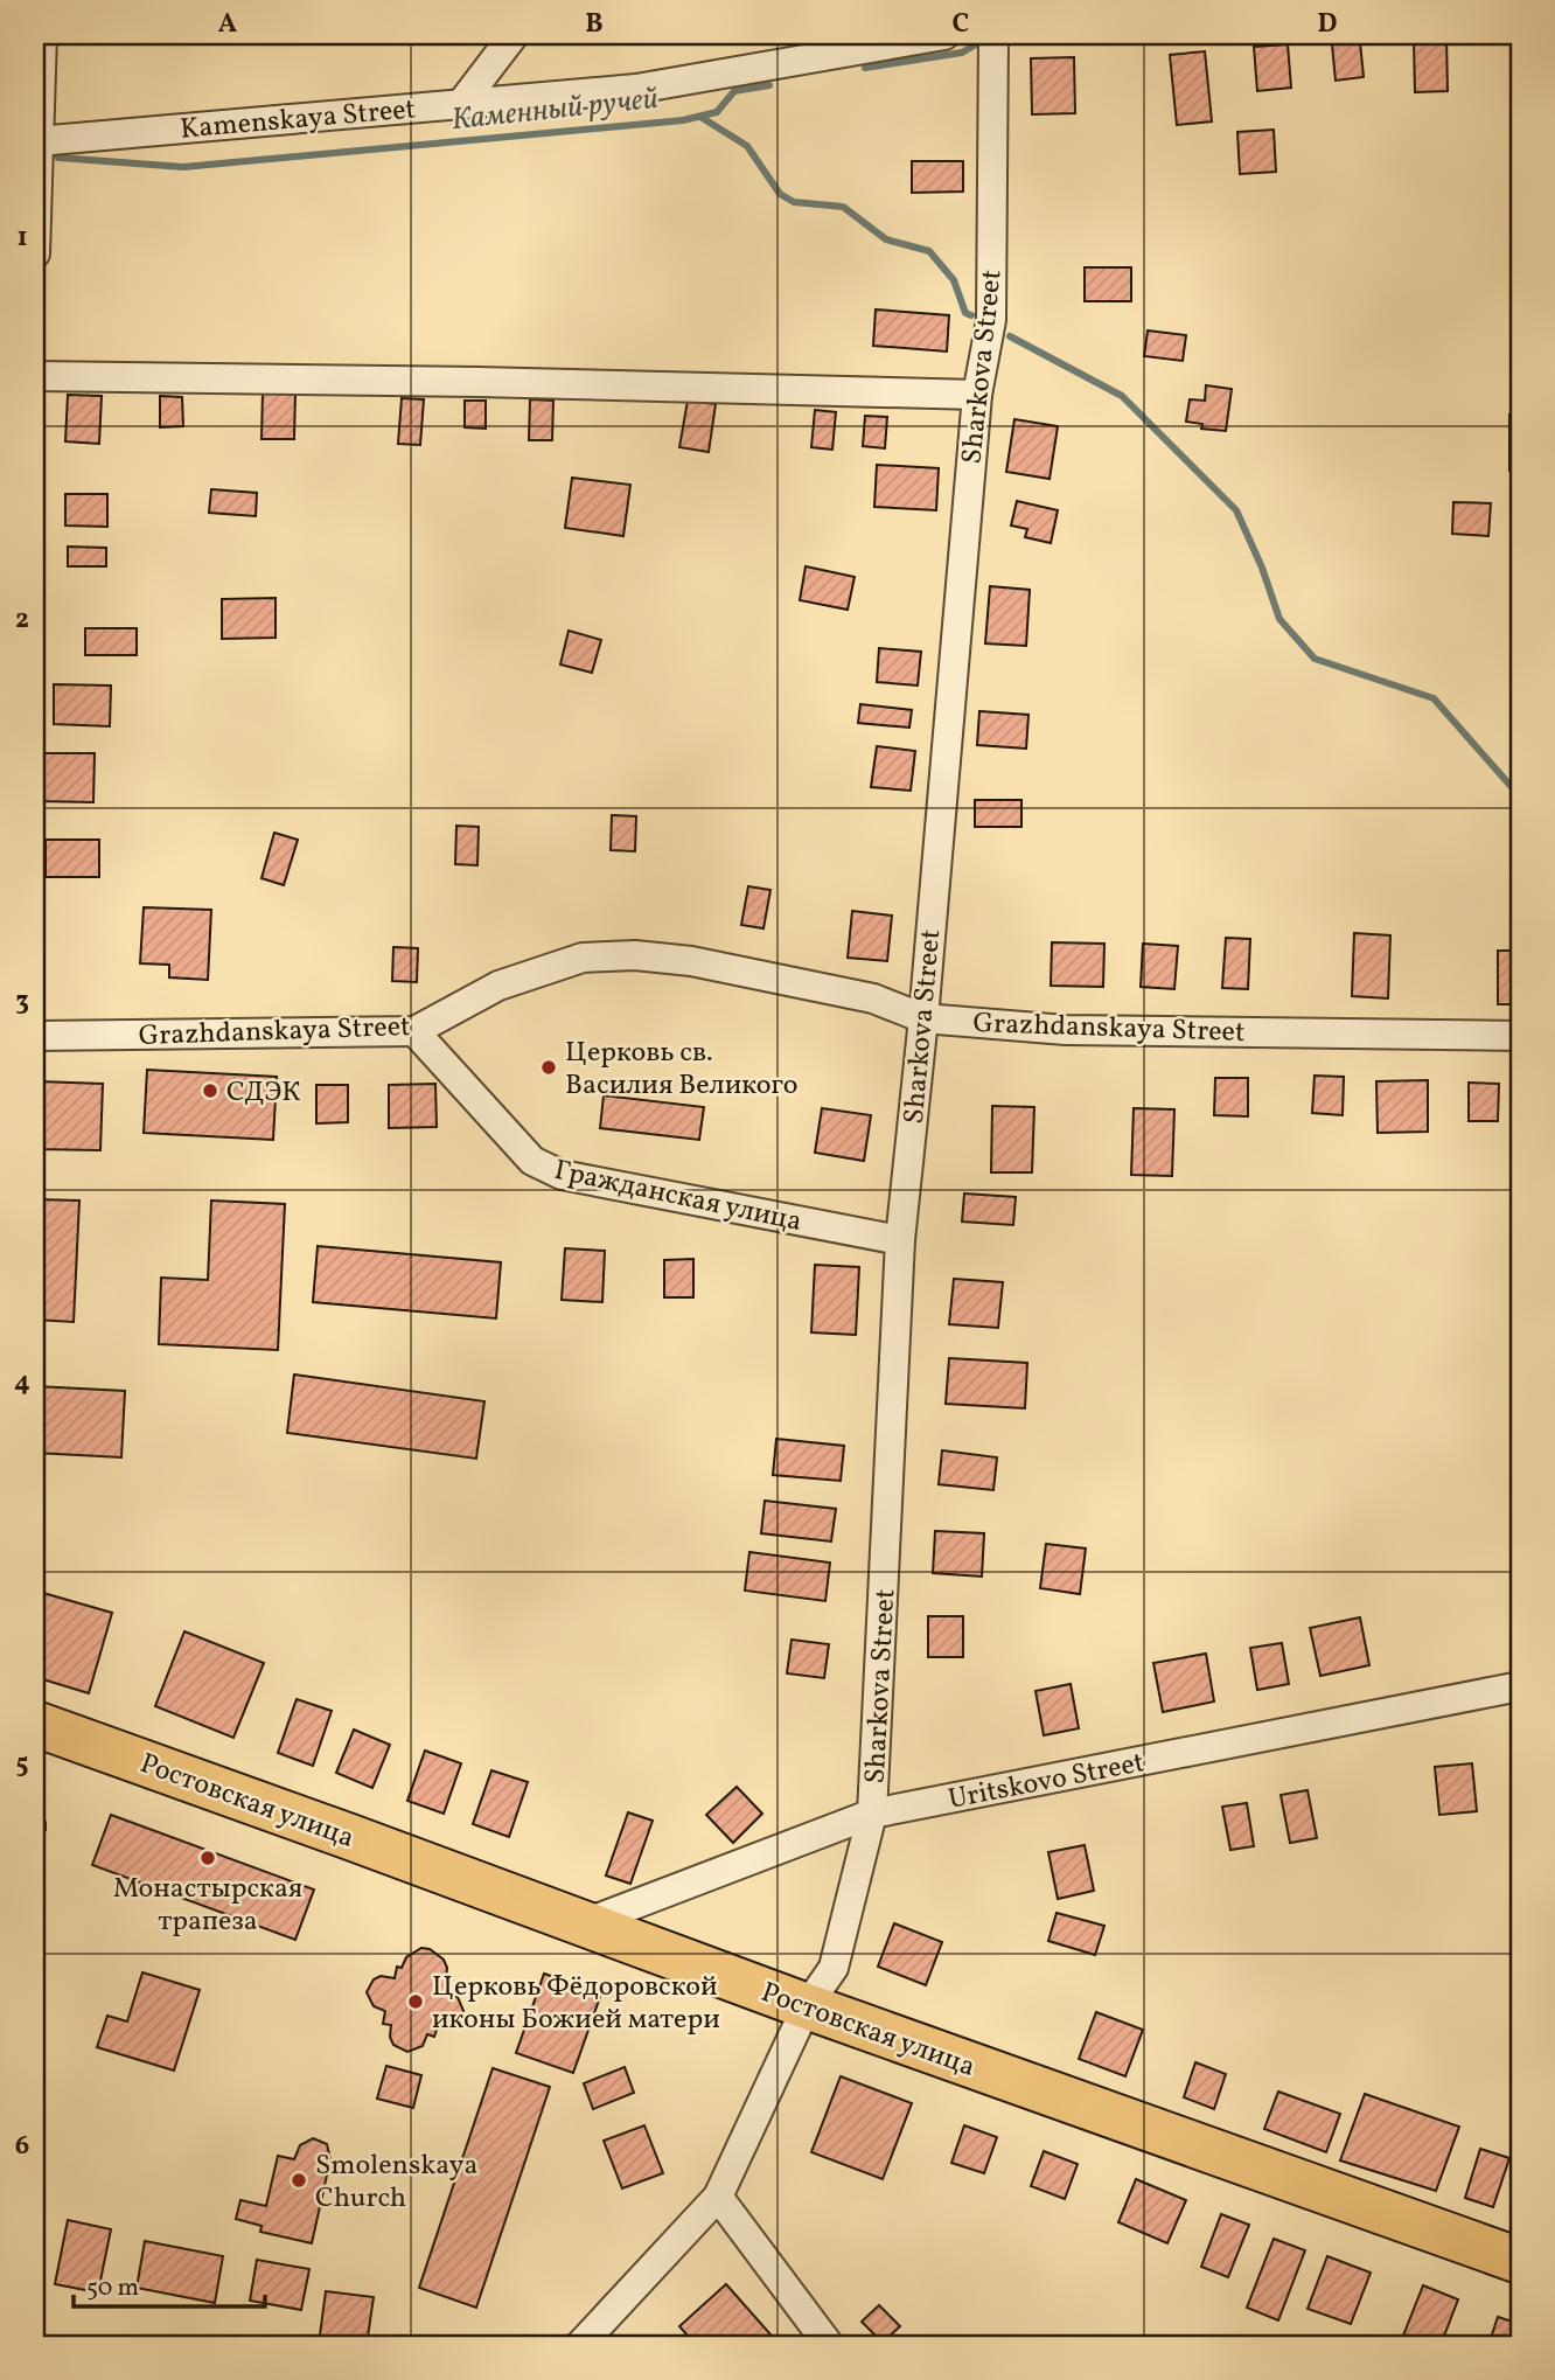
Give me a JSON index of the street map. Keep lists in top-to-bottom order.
{
  "streets": {
    "main road": ["Ростовская улица"],
    "street": [
      "Kamenskaya Street",
      "Sharkova Street",
      "Grazhdanskaya Street",
      "Гражданская улица",
      "Uritskovo Street"
    ]
  },
  "crossings": [
    ["Sharkova Street", "Grazhdanskaya Street"],
    ["Sharkova Street", "Гражданская улица"],
    ["Sharkova Street", "Uritskovo Street"],
    ["Sharkova Street", "Ростовская улица"],
    ["Grazhdanskaya Street", "Гражданская улица"],
    ["Uritskovo Street", "Ростовская улица"]
  ],
  "water": ["Каменный ручей"],
  "places": [
    "Церковь св. Василия Великого",
    "СДЭК",
    "Монастырская трапеза",
    "Церковь Фёдоровской иконы Божией матери",
    "Smolenskaya Church"
  ],
  "scale_bar": "50 m",
  "grid": {
    "columns": [
      "A",
      "B",
      "C",
      "D"
    ],
    "rows": [
      "1",
      "2",
      "3",
      "4",
      "5",
      "6"
    ]
  }
}
